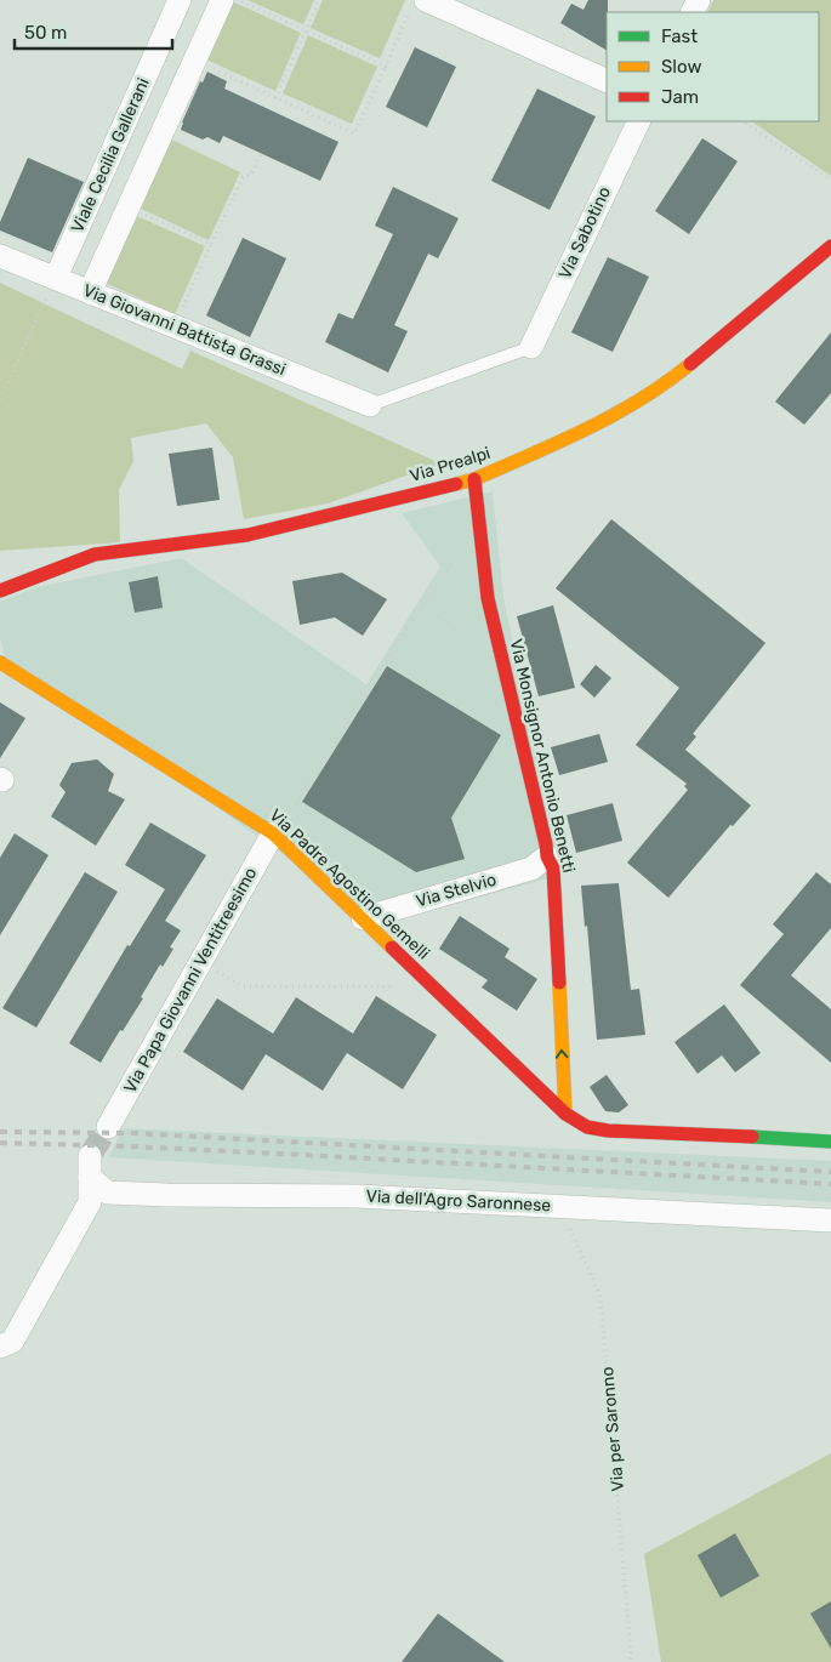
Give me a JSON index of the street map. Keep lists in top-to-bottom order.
{
  "streets": {
    "street": [
      "Viale Cecilia Gallerani",
      "Via Sabotino",
      "Via Giovanni Battista Grassi",
      "Via Prealpi",
      "Via Monsignor Antonio Benetti",
      "Via Padre Agostino Gemelli",
      "Via Stelvio",
      "Via Papa Giovanni Ventitreesimo",
      "Via dell'Agro Saronnese"
    ],
    "path": ["Via per Saronno"]
  },
  "crossings": [
    ["Viale Cecilia Gallerani", "Via Giovanni Battista Grassi"],
    ["Via Prealpi", "Via Monsignor Antonio Benetti"],
    ["Via Monsignor Antonio Benetti", "Via Padre Agostino Gemelli"],
    ["Via Monsignor Antonio Benetti", "Via Stelvio"],
    ["Via Padre Agostino Gemelli", "Via Stelvio"],
    ["Via Padre Agostino Gemelli", "Via Papa Giovanni Ventitreesimo"],
    ["Via dell'Agro Saronnese", "Via per Saronno"]
  ],
  "one_way": ["Via Monsignor Antonio Benetti"],
  "legend": ["Fast", "Slow", "Jam"],
  "scale_bar": "50 m"
}
